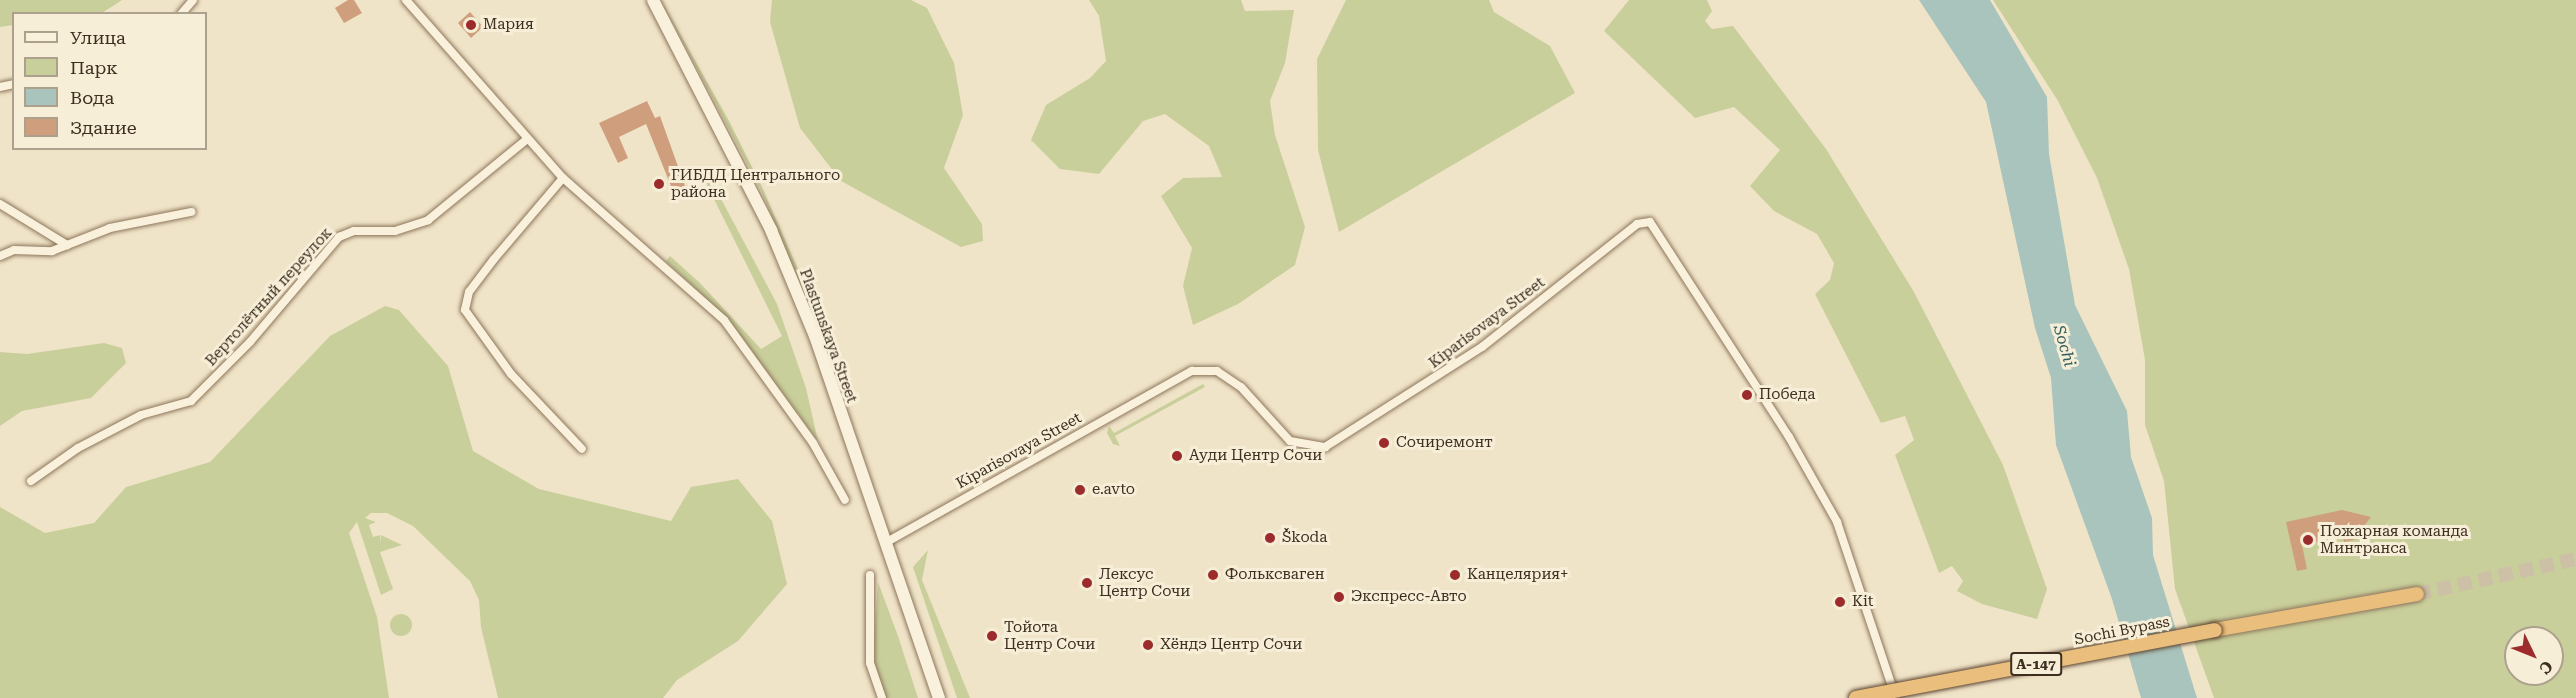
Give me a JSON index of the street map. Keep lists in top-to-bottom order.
{
  "streets": {
    "highway": ["Sochi Bypass", "А-147"],
    "main road": ["Plastunskaya Street"],
    "street": ["Вертолётный переулок", "Kiparisovaya Street"]
  },
  "crossings": [
    ["Kiparisovaya Street", "Plastunskaya Street"]
  ],
  "water": ["Sochi"],
  "places": [
    "Мария",
    "ГИБДД Центрального района",
    "Победа",
    "Сочиремонт",
    "Ауди Центр Сочи",
    "e.avto",
    "Škoda",
    "Пожарная команда Минтранса",
    "Фольксваген",
    "Канцелярия+",
    "Лексус Центр Сочи",
    "Экспресс-Авто",
    "Kit",
    "Тойота Центр Сочи",
    "Хёндэ Центр Сочи"
  ],
  "legend": [
    "Улица",
    "Парк",
    "Вода",
    "Здание"
  ],
  "north": "bottom right"
}
